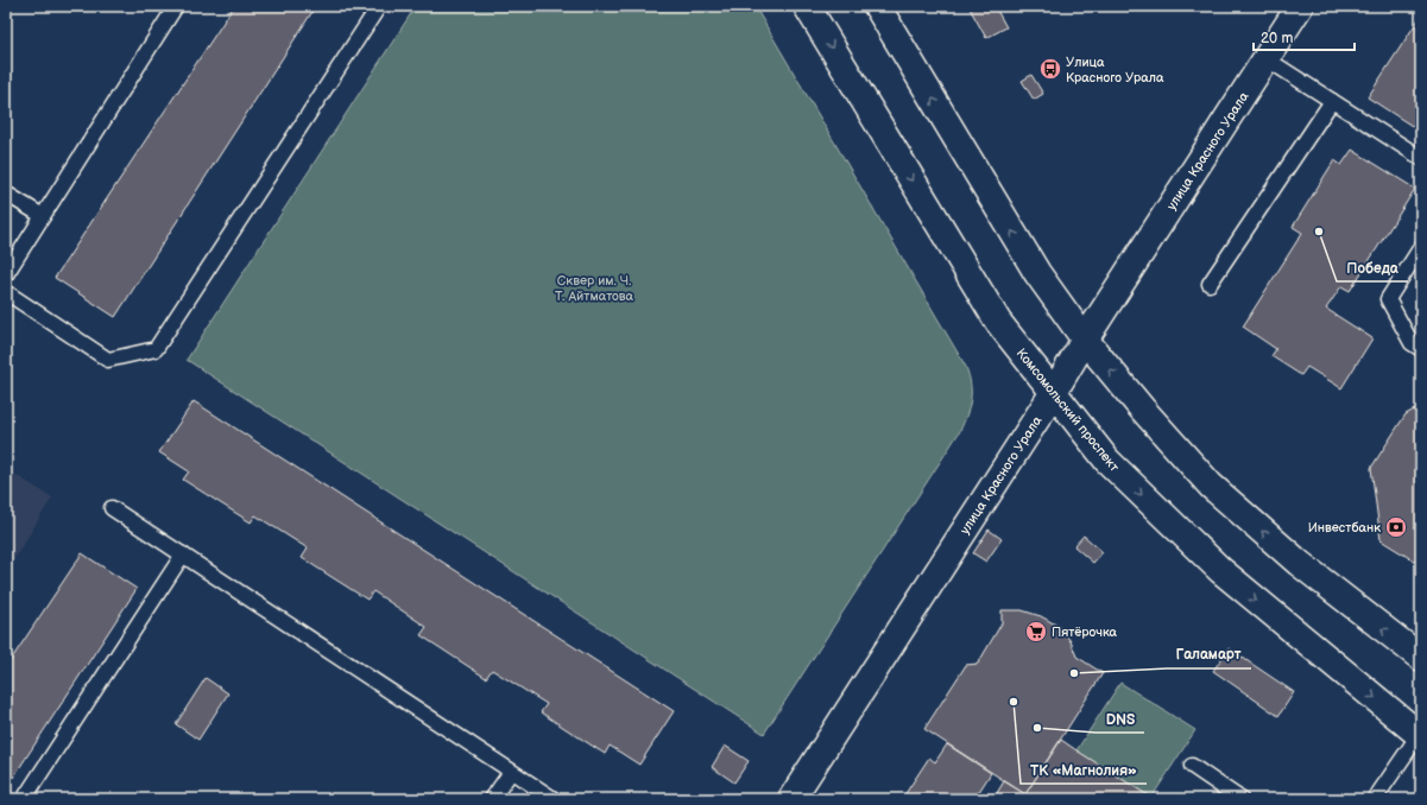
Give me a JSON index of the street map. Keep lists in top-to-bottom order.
{
  "streets": {
    "main road": ["улица Красного Урала", "Комсомольский проспект"]
  },
  "crossings": [
    ["улица Красного Урала", "Комсомольский проспект"]
  ],
  "parks": ["Сквер им. Ч. Т. Айтматова"],
  "places": {
    "bus stop": ["Улица Красного Урала"],
    "other": [
      "Победа",
      "Галамарт",
      "ТК «Магнолия»",
      "DNS"
    ],
    "bank": ["Инвестбанк"],
    "supermarket": ["Пятёрочка"]
  },
  "scale_bar": "20 m"
}
